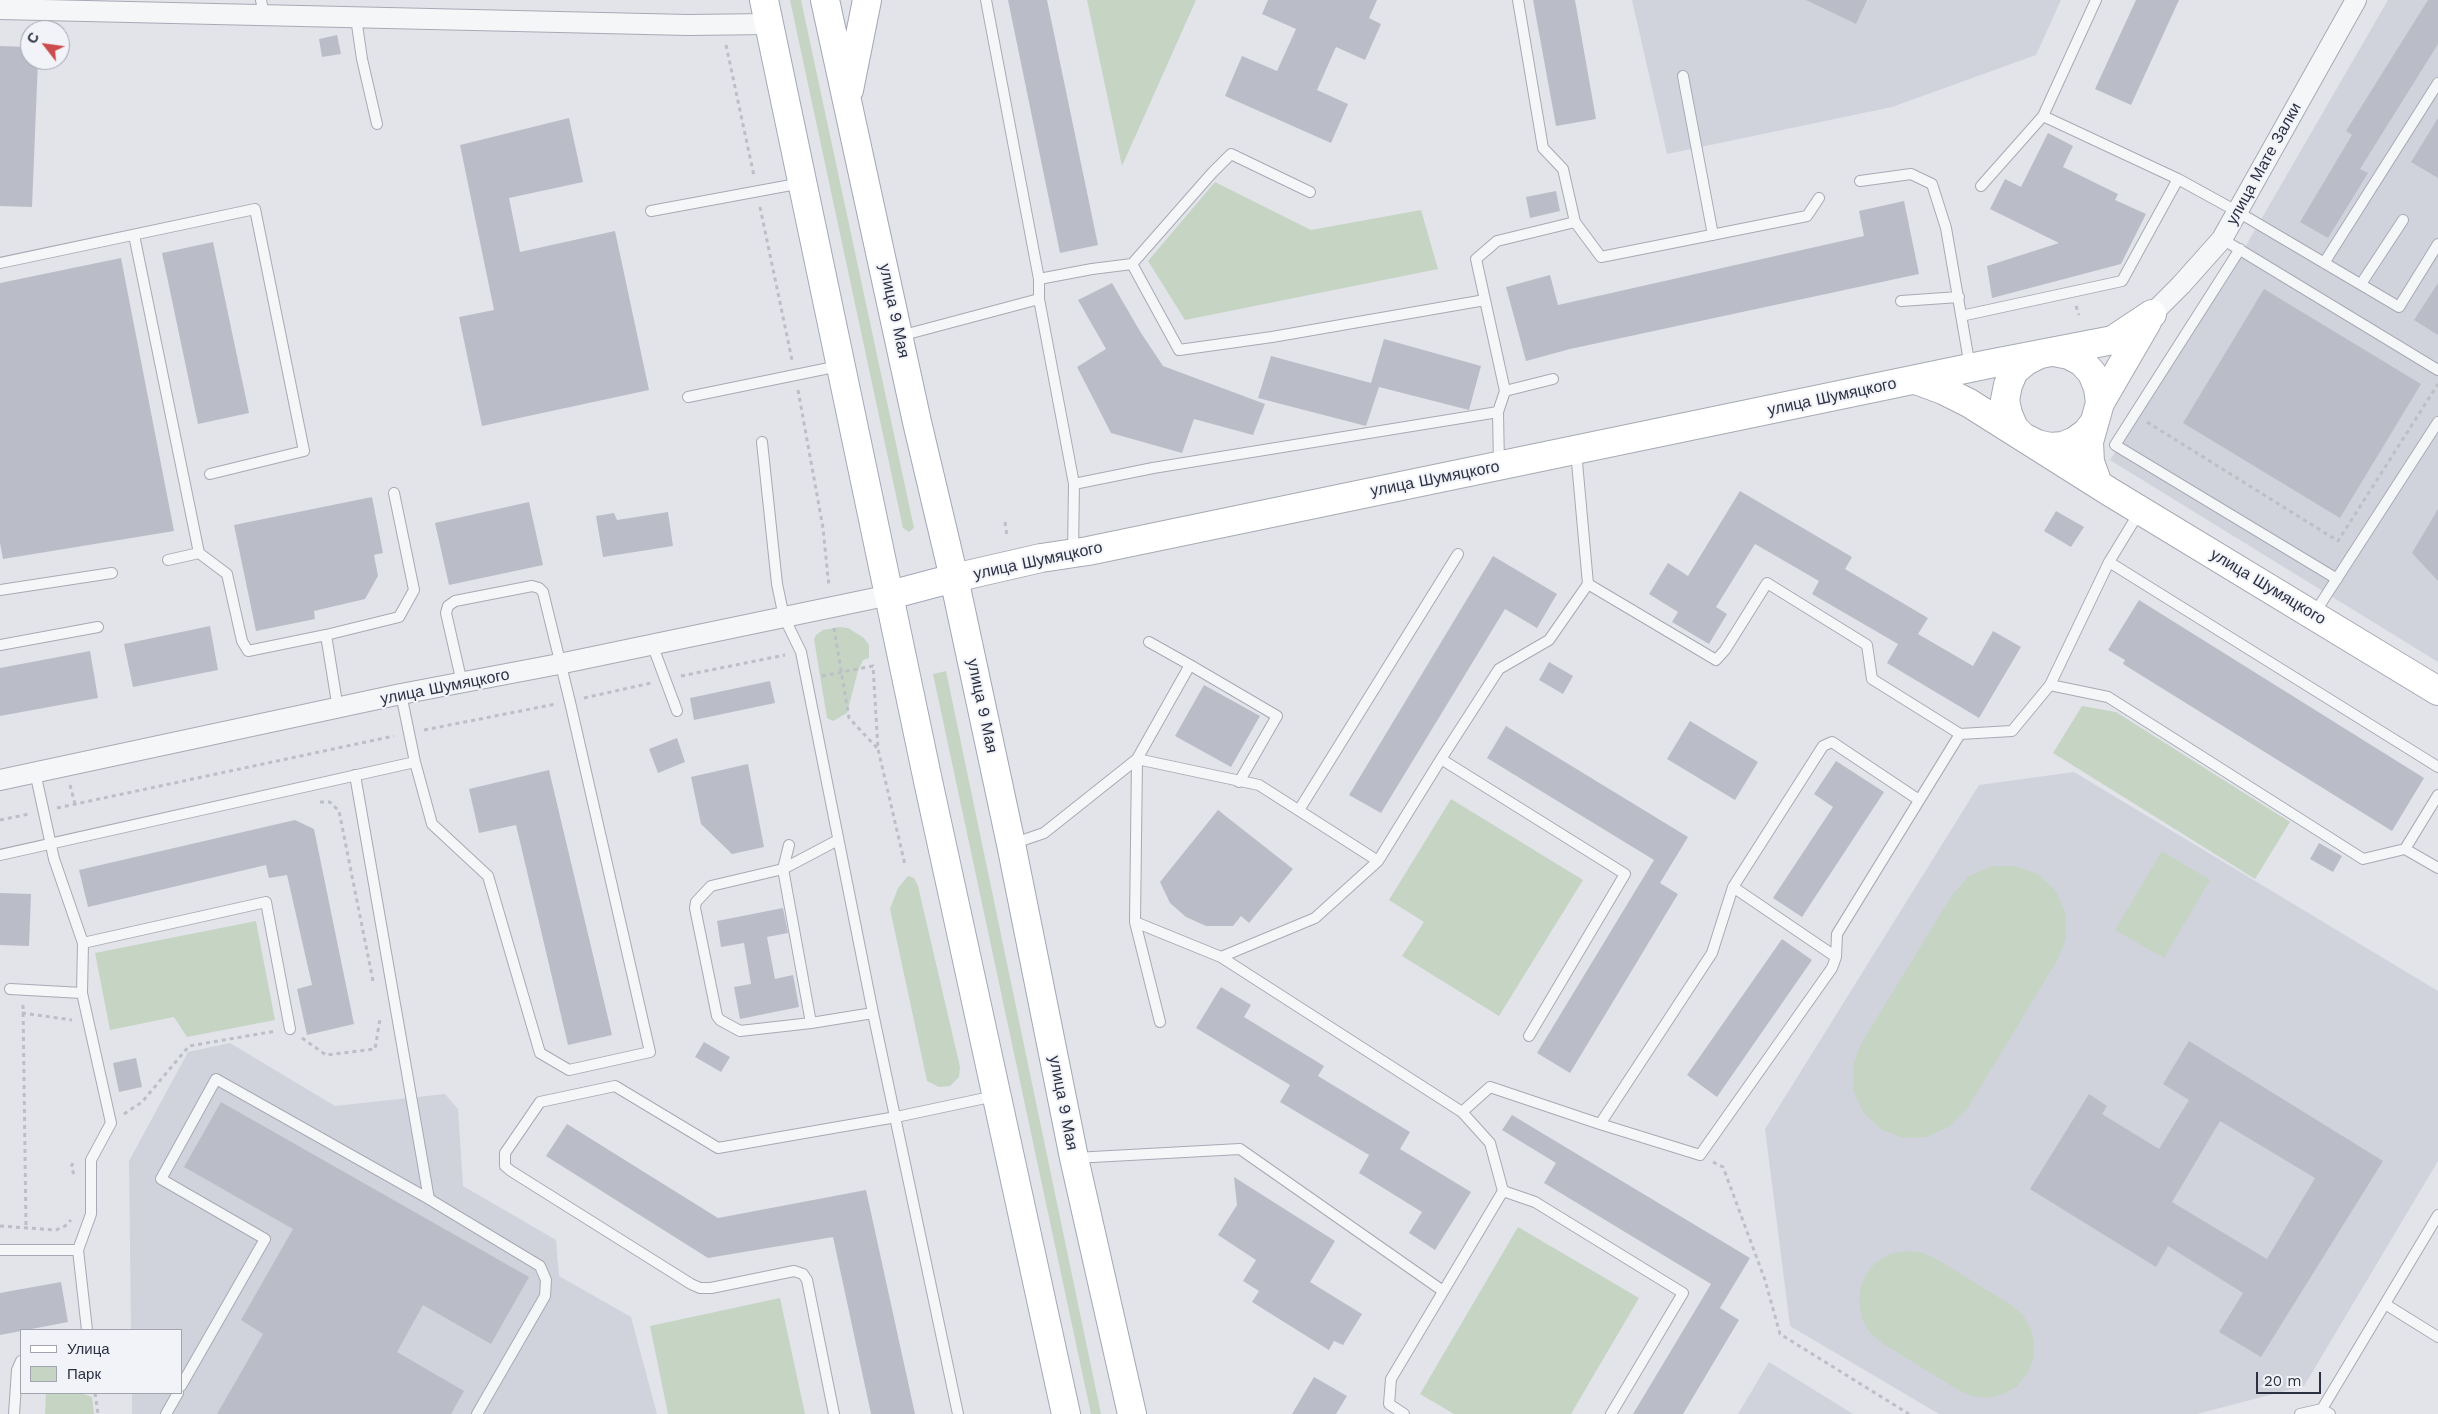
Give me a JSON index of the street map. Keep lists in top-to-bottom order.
{
  "streets": {
    "main road": ["улица 9 Мая", "улица Шумяцкого"],
    "street": ["улица Мате Залки"]
  },
  "crossings": [
    ["улица Мате Залки", "улица Шумяцкого"],
    ["улица 9 Мая", "улица Шумяцкого"]
  ],
  "legend": ["Улица", "Парк"],
  "scale_bar": "20 m",
  "north": "top left"
}
